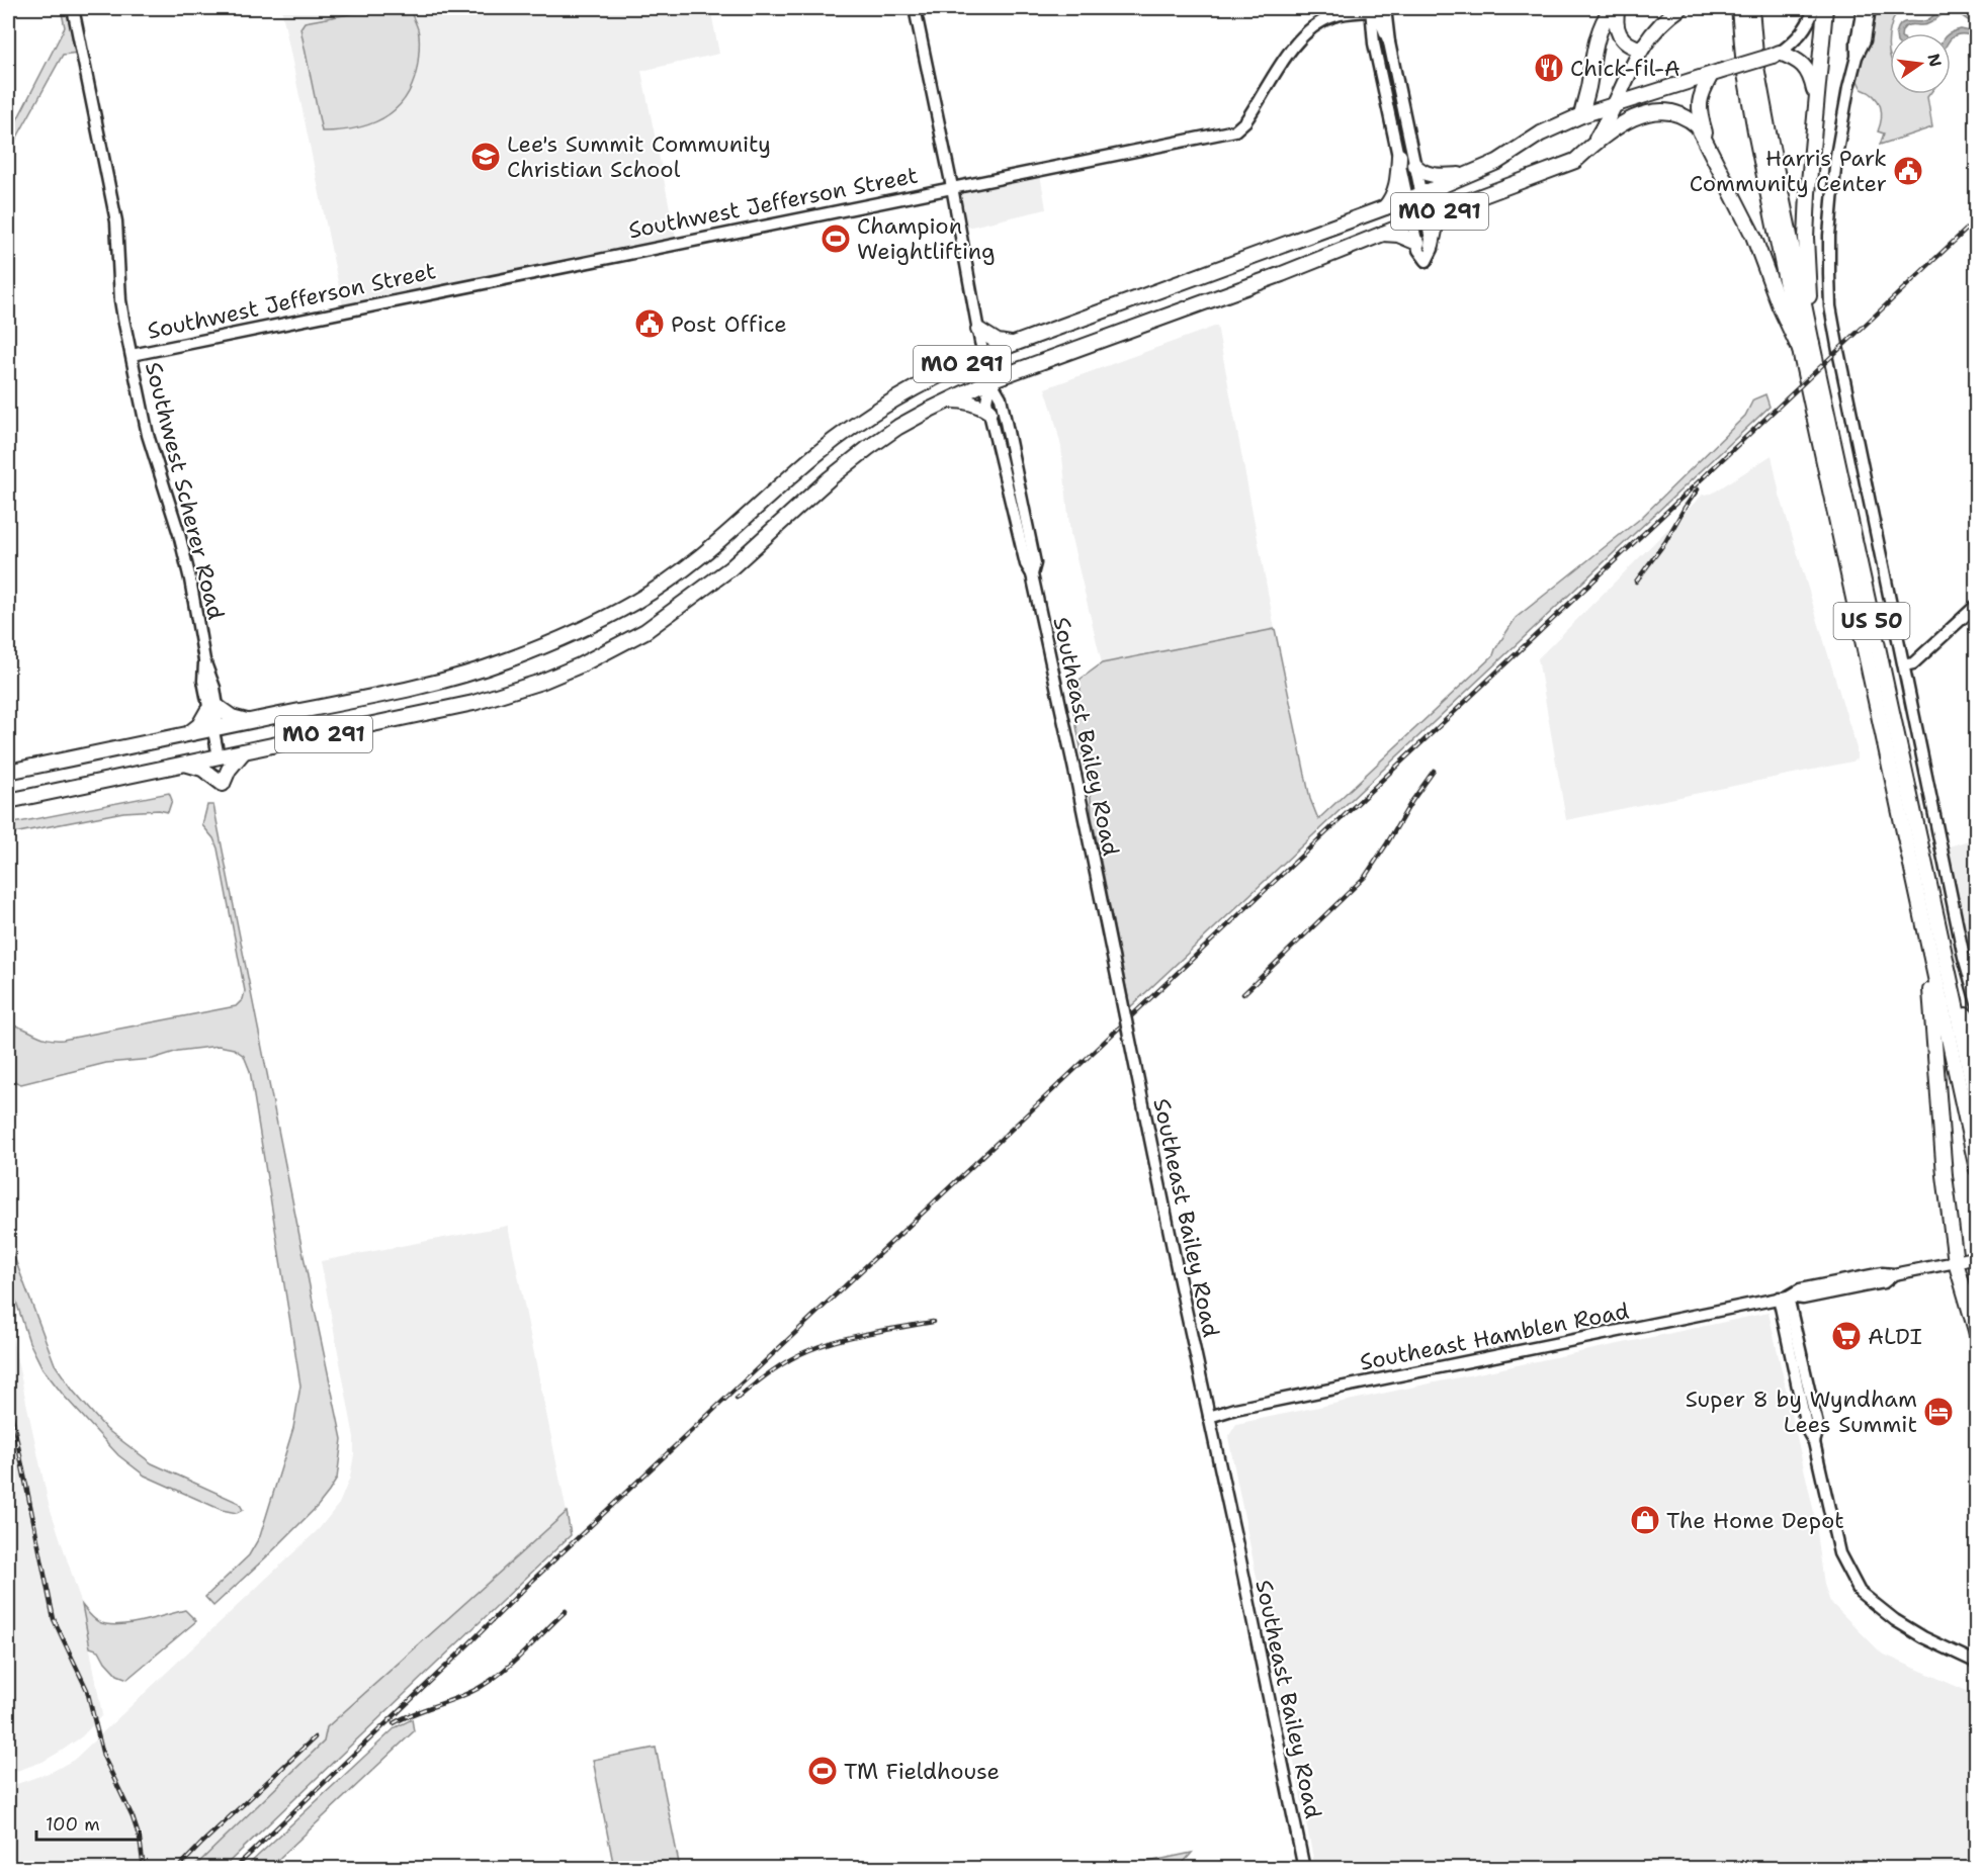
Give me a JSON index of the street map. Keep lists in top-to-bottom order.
{
  "streets": {
    "highway": ["MO 291", "US 50"],
    "street": [
      "Southwest Jefferson Street",
      "Southwest Scherer Road",
      "Southeast Bailey Road",
      "Southeast Hamblen Road"
    ]
  },
  "crossings": [
    ["Southwest Jefferson Street", "Southwest Scherer Road"],
    ["Southwest Jefferson Street", "Southeast Bailey Road"],
    ["MO 291", "Southwest Scherer Road"],
    ["MO 291", "US 50"],
    ["MO 291", "Southeast Bailey Road"],
    ["Southeast Bailey Road", "Southeast Hamblen Road"]
  ],
  "places": {
    "restaurant": ["Chick-fil-A"],
    "school or university": ["Lee's Summit Community Christian School"],
    "public building": ["Harris Park Community Center", "Post Office"],
    "sports": ["Champion Weightlifting", "TM Fieldhouse"],
    "supermarket": ["ALDI"],
    "hotel": ["Super 8 by Wyndham Lees Summit"],
    "shop": ["The Home Depot"]
  },
  "scale_bar": "100 m",
  "north": "right"
}
